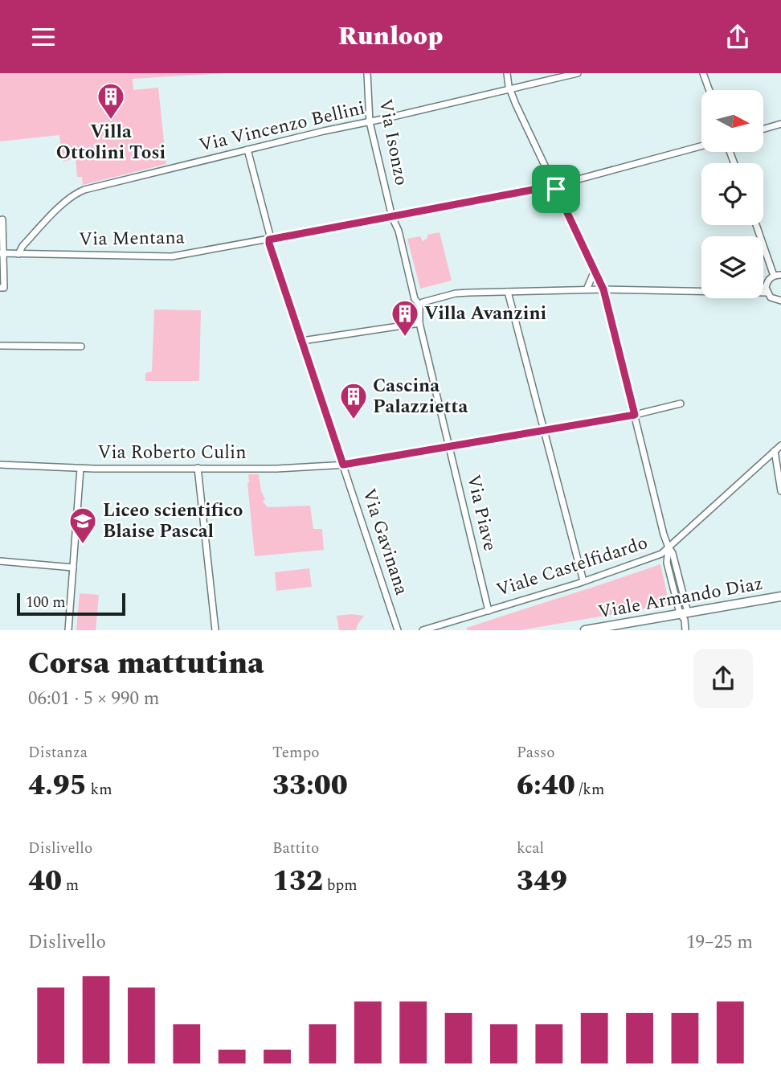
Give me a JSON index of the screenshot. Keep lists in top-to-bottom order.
{
  "streets": {
    "main road": ["Viale Armando Diaz"],
    "street": [
      "Via Vincenzo Bellini",
      "Via Isonzo",
      "Via Mentana",
      "Via Roberto Culin",
      "Via Piave",
      "Via Gavinana",
      "Viale Castelfidardo"
    ]
  },
  "crossings": [
    ["Via Vincenzo Bellini", "Via Isonzo"],
    ["Via Vincenzo Bellini", "Via Mentana"],
    ["Via Vincenzo Bellini", "Via Gavinana"],
    ["Via Isonzo", "Via Mentana"],
    ["Via Isonzo", "Via Piave"],
    ["Via Mentana", "Via Gavinana"],
    ["Via Roberto Culin", "Via Piave"],
    ["Via Roberto Culin", "Via Gavinana"],
    ["Via Piave", "Viale Castelfidardo"]
  ],
  "places": {
    "building": ["Villa Ottolini Tosi", "Villa Avanzini", "Cascina Palazzietta"],
    "school or university": ["Liceo scientifico Blaise Pascal"]
  },
  "scale_bar": "100 m",
  "north": "right",
  "page": {
    "header": "Runloop",
    "scale": "100 m",
    "heading": ["Corsa mattutina", "06:01 · 5 × 990 m"],
    "stats": [
      ["Distanza", "4.95 km"],
      ["Tempo", "33:00"],
      ["Passo", "6:40 /km"],
      ["Dislivello", "40 m"],
      ["Battito", "132 bpm"],
      ["kcal", "349"]
    ],
    "chart": ["Dislivello", "19–25 m"]
  }
}
